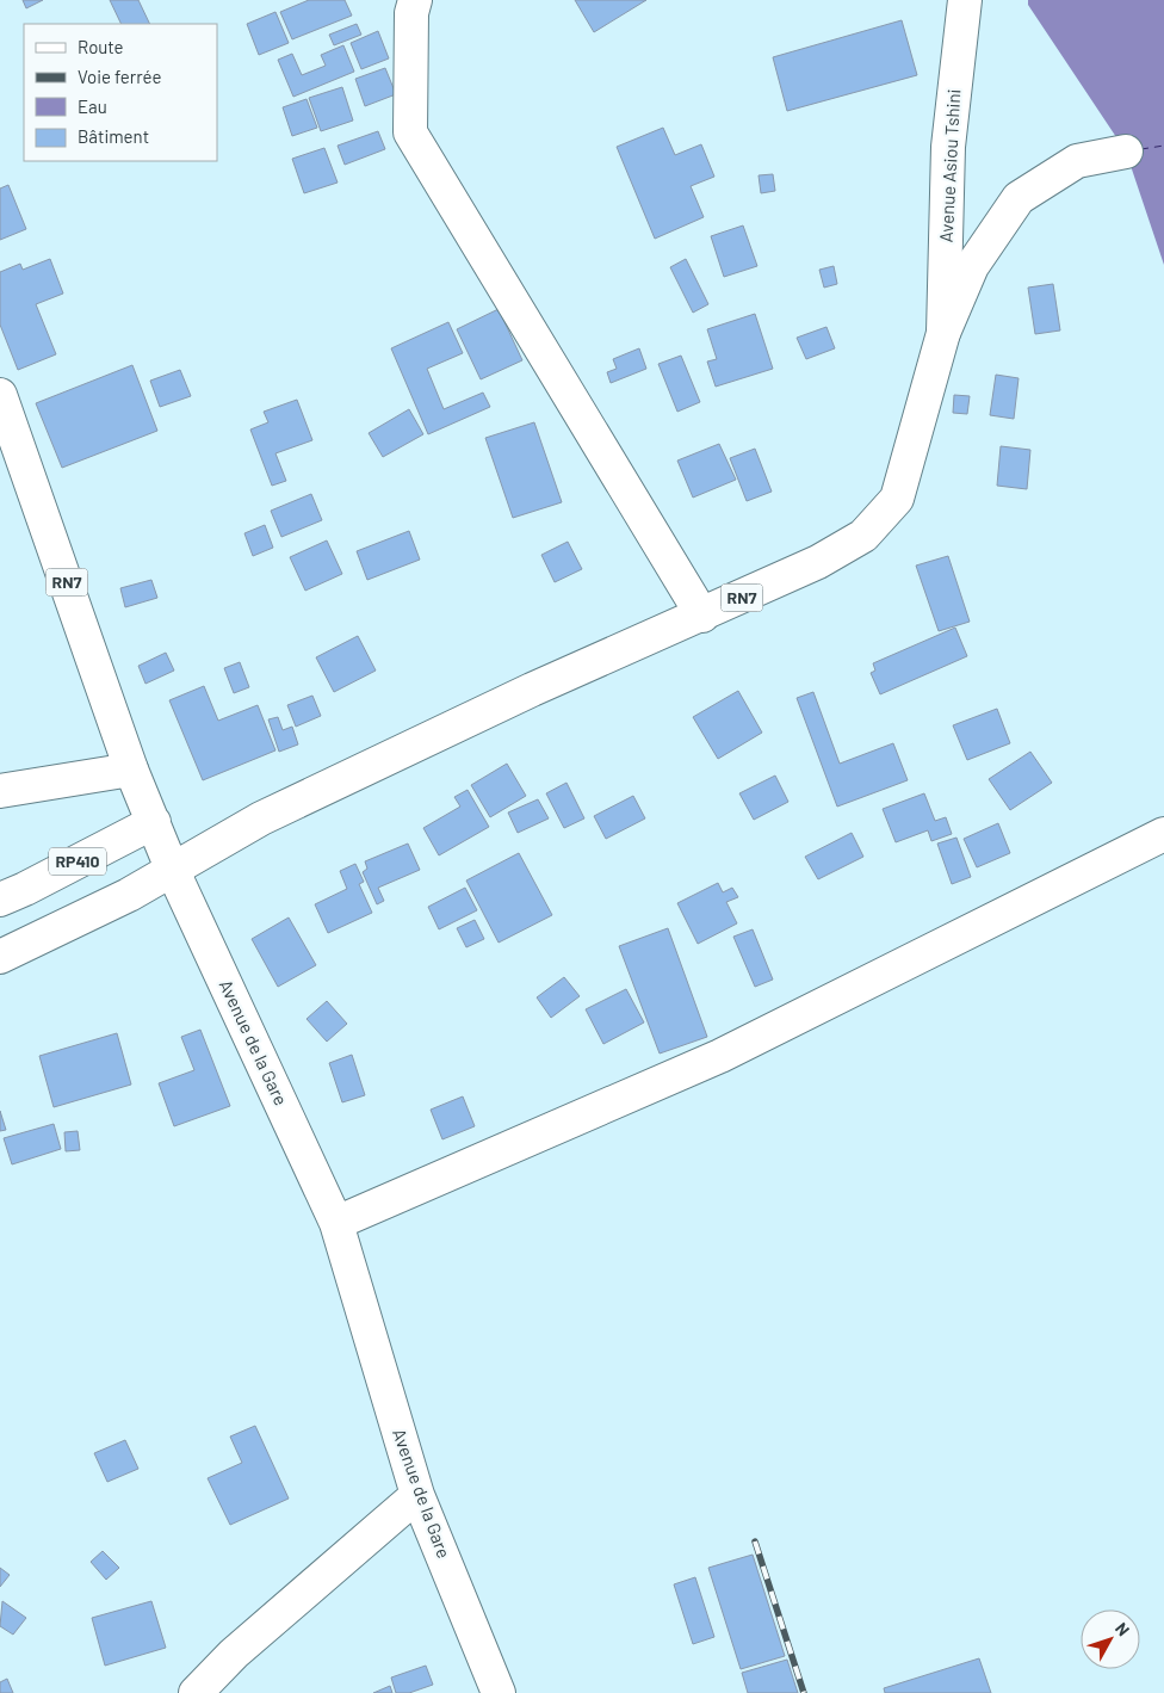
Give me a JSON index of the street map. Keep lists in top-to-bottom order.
{
  "streets": {
    "street": [
      "Avenue Asiou Tshini",
      "RN7",
      "RP410",
      "Avenue de la Gare"
    ]
  },
  "crossings": [
    ["Avenue Asiou Tshini", "RN7"],
    ["RN7", "Avenue de la Gare"],
    ["RP410", "Avenue de la Gare"]
  ],
  "legend": [
    "Route",
    "Voie ferrée",
    "Eau",
    "Bâtiment"
  ],
  "north": "top right"
}
